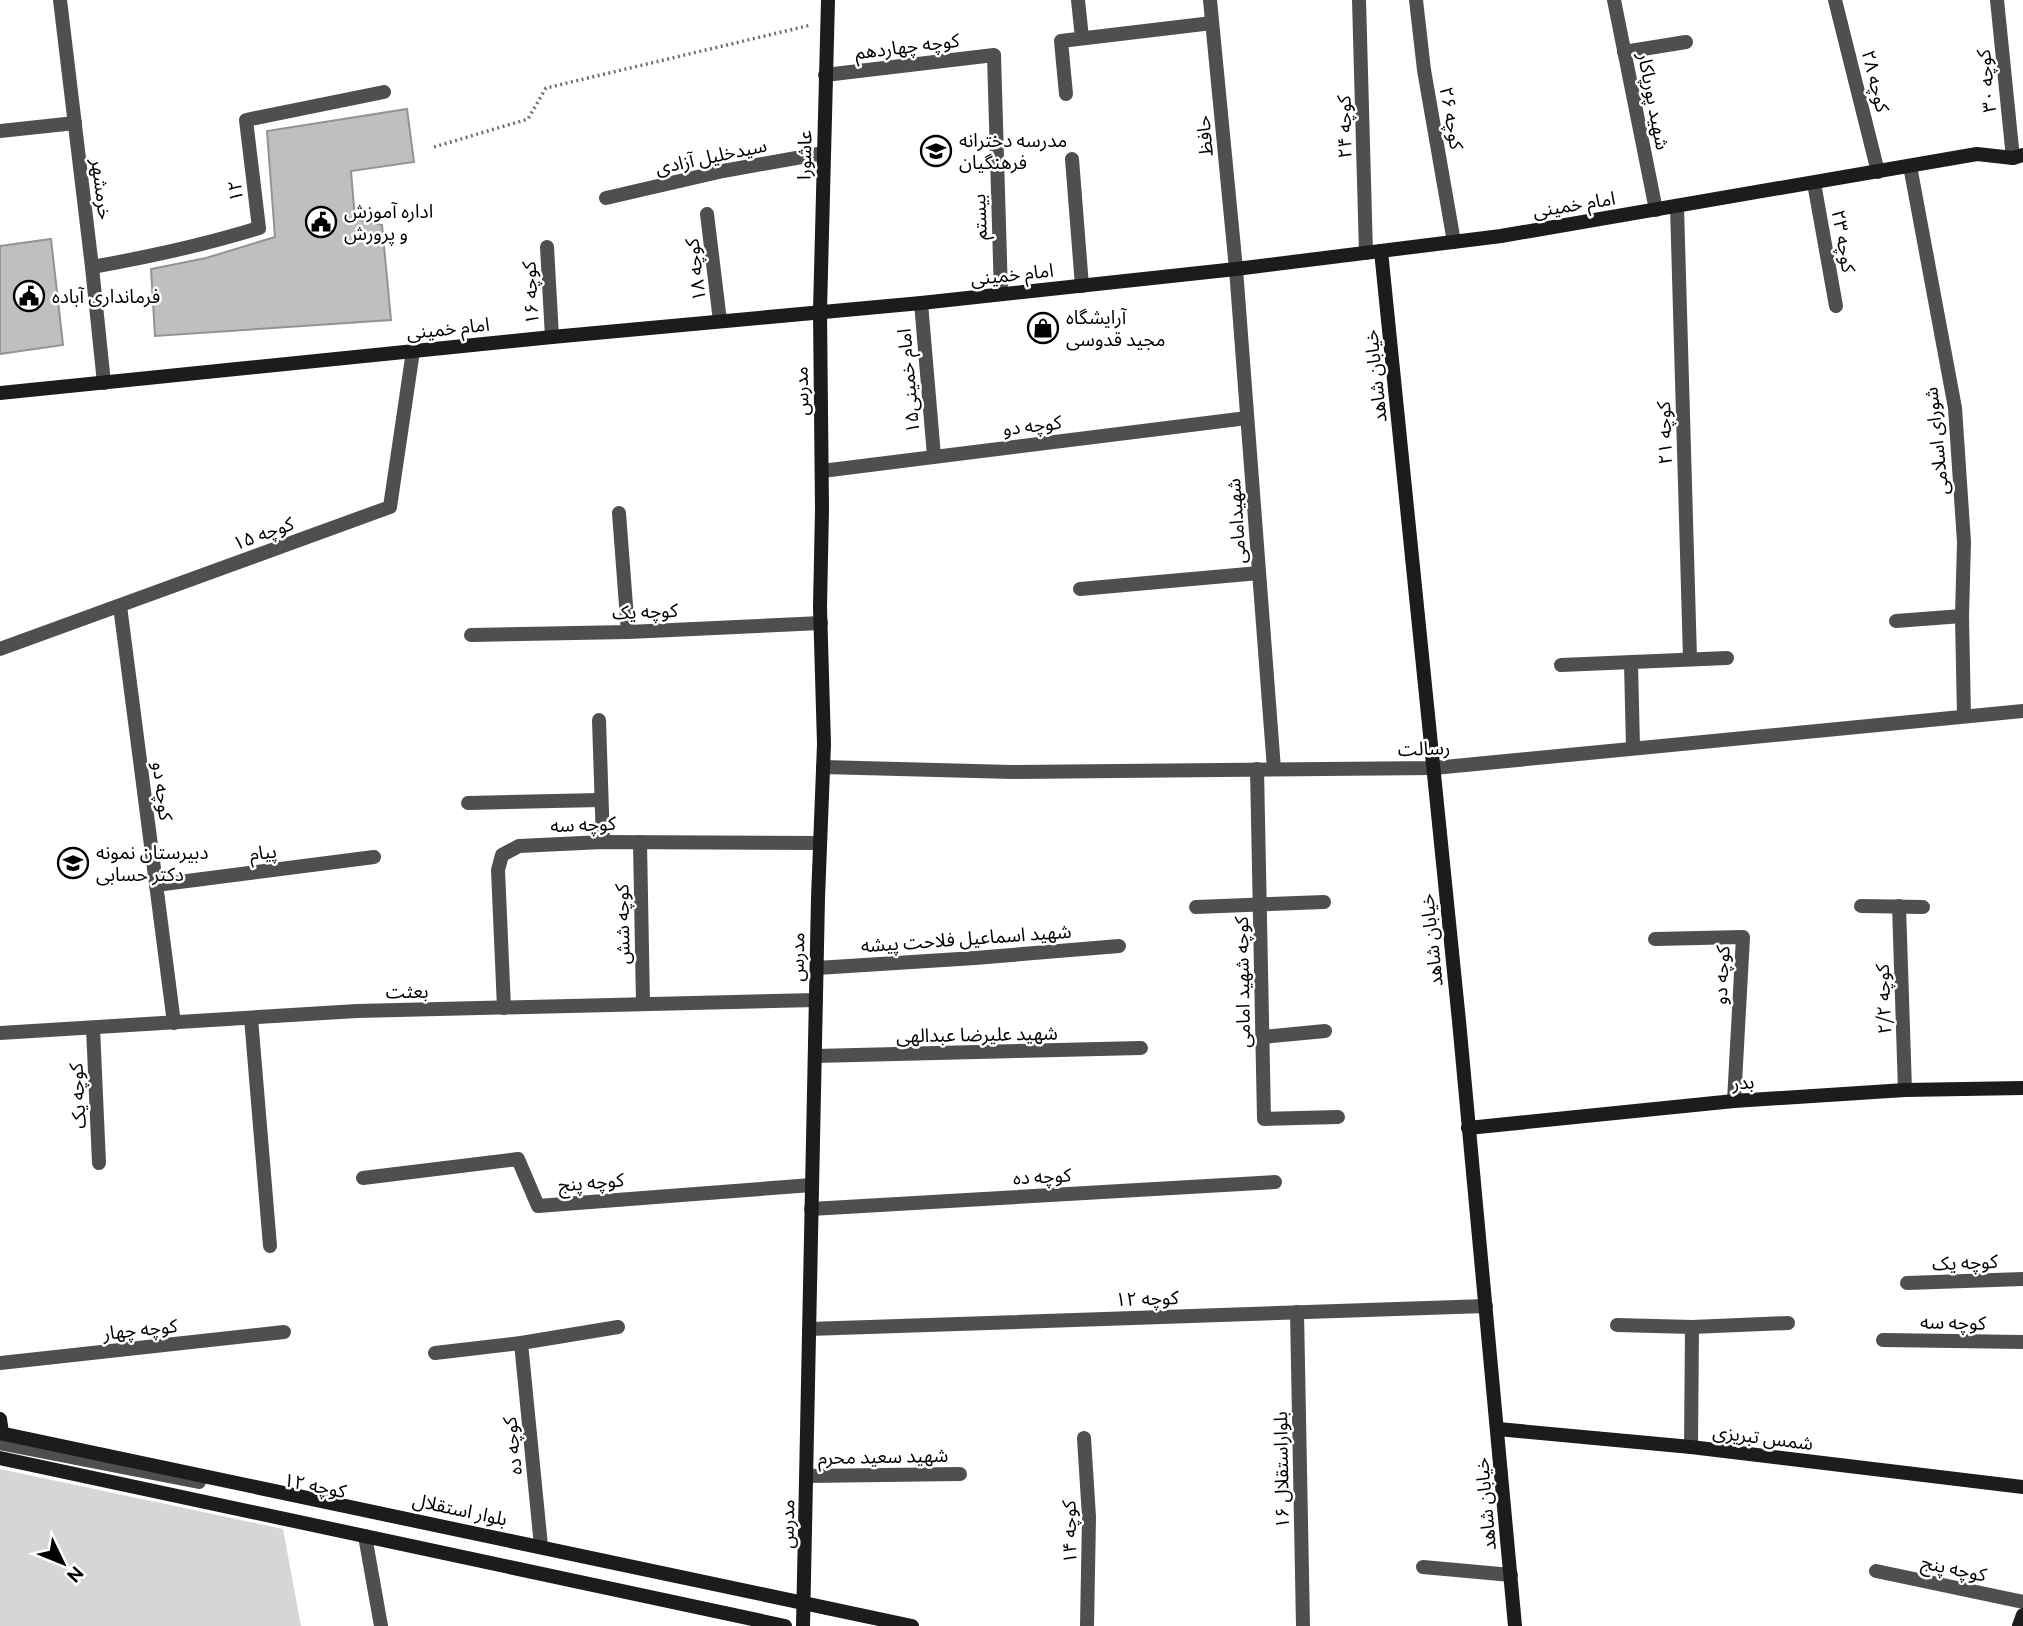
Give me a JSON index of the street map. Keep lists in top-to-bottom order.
{
  "streets": {
    "main road": [
      "عاشورا",
      "امام خمینی",
      "خیابان شاهد",
      "مدرس",
      "بدر",
      "شمس تبریزی",
      "بلوار استقلال"
    ],
    "street": [
      "کوچه چهاردهم",
      "کوچه ۲۸",
      "کوچه ۳۰",
      "شهید پورپاکار",
      "کوچه ۲۶",
      "کوچه ۲۴",
      "حافظ",
      "سیدخلیل آزادی",
      "خرمشهر",
      "۱۲",
      "بیستم",
      "کوچه ۲۳",
      "کوچه ۱۸",
      "کوچه ۱۶",
      "امام خمینی۱۵",
      "کوچه دو",
      "کوچه ۲۱",
      "شورای اسلامی",
      "شهیدامامی",
      "کوچه ۱۵",
      "کوچه یک",
      "رسالت",
      "کوچه سه",
      "پیام",
      "کوچه شش",
      "شهید اسماعیل فلاحت پیشه",
      "کوچه شهید امامی",
      "بعثت",
      "کوچه ۲/۲",
      "شهید علیرضا عبدالهی",
      "کوچه ده",
      "کوچه پنج",
      "کوچه ۱۲",
      "کوچه چهار",
      "شهید سعید محرم",
      "بلواراستقلال ۱۶",
      "کوچه ۱۴"
    ]
  },
  "crossings": [
    ["کوچه چهاردهم", "عاشورا"],
    ["کوچه چهاردهم", "بیستم"],
    ["کوچه ۲۸", "امام خمینی"],
    ["کوچه ۳۰", "امام خمینی"],
    ["شهید پورپاکار", "امام خمینی"],
    ["کوچه ۲۶", "امام خمینی"],
    ["کوچه ۲۴", "امام خمینی"],
    ["حافظ", "امام خمینی"],
    ["حافظ", "شهیدامامی"],
    ["عاشورا", "سیدخلیل آزادی"],
    ["عاشورا", "امام خمینی"],
    ["عاشورا", "مدرس"],
    ["خرمشهر", "۱۲"],
    ["خرمشهر", "امام خمینی"],
    ["امام خمینی", "بیستم"],
    ["امام خمینی", "کوچه ۲۳"],
    ["امام خمینی", "کوچه ۱۸"],
    ["امام خمینی", "کوچه ۱۶"],
    ["امام خمینی", "خیابان شاهد"],
    ["امام خمینی", "امام خمینی۱۵"],
    ["امام خمینی", "مدرس"],
    ["امام خمینی", "کوچه ۲۱"],
    ["امام خمینی", "شورای اسلامی"],
    ["امام خمینی", "شهیدامامی"],
    ["امام خمینی", "کوچه ۱۵"],
    ["خیابان شاهد", "رسالت"],
    ["خیابان شاهد", "بدر"],
    ["خیابان شاهد", "کوچه ۱۲"],
    ["خیابان شاهد", "شمس تبریزی"],
    ["امام خمینی۱۵", "کوچه دو"],
    ["مدرس", "کوچه دو"],
    ["مدرس", "کوچه یک"],
    ["مدرس", "رسالت"],
    ["مدرس", "کوچه سه"],
    ["مدرس", "شهید اسماعیل فلاحت پیشه"],
    ["مدرس", "بعثت"],
    ["مدرس", "شهید علیرضا عبدالهی"],
    ["مدرس", "کوچه ده"],
    ["مدرس", "کوچه پنج"],
    ["مدرس", "کوچه ۱۲"],
    ["مدرس", "شهید سعید محرم"],
    ["مدرس", "بلوار استقلال"],
    ["کوچه دو", "شهیدامامی"],
    ["کوچه دو", "کوچه ۱۵"],
    ["کوچه دو", "پیام"],
    ["کوچه دو", "بعثت"],
    ["کوچه دو", "بدر"],
    ["شورای اسلامی", "رسالت"],
    ["شهیدامامی", "رسالت"],
    ["کوچه یک", "بعثت"],
    ["رسالت", "کوچه شهید امامی"],
    ["کوچه سه", "کوچه شش"],
    ["کوچه سه", "بعثت"],
    ["کوچه شش", "بعثت"],
    ["کوچه ۲/۲", "بدر"],
    ["کوچه ده", "بلوار استقلال"],
    ["کوچه ۱۲", "بلواراستقلال ۱۶"],
    ["کوچه ۱۲", "بلوار استقلال"]
  ],
  "places": {
    "school or university": ["مدرسه دخترانه فرهنگیان", "دبیرستان نمونه دکتر حسابی"],
    "public building": ["اداره آموزش و پرورش", "فرمانداری آباده"],
    "shop": ["آرایشگاه مجید قدوسی"]
  },
  "north": "bottom right"
}
